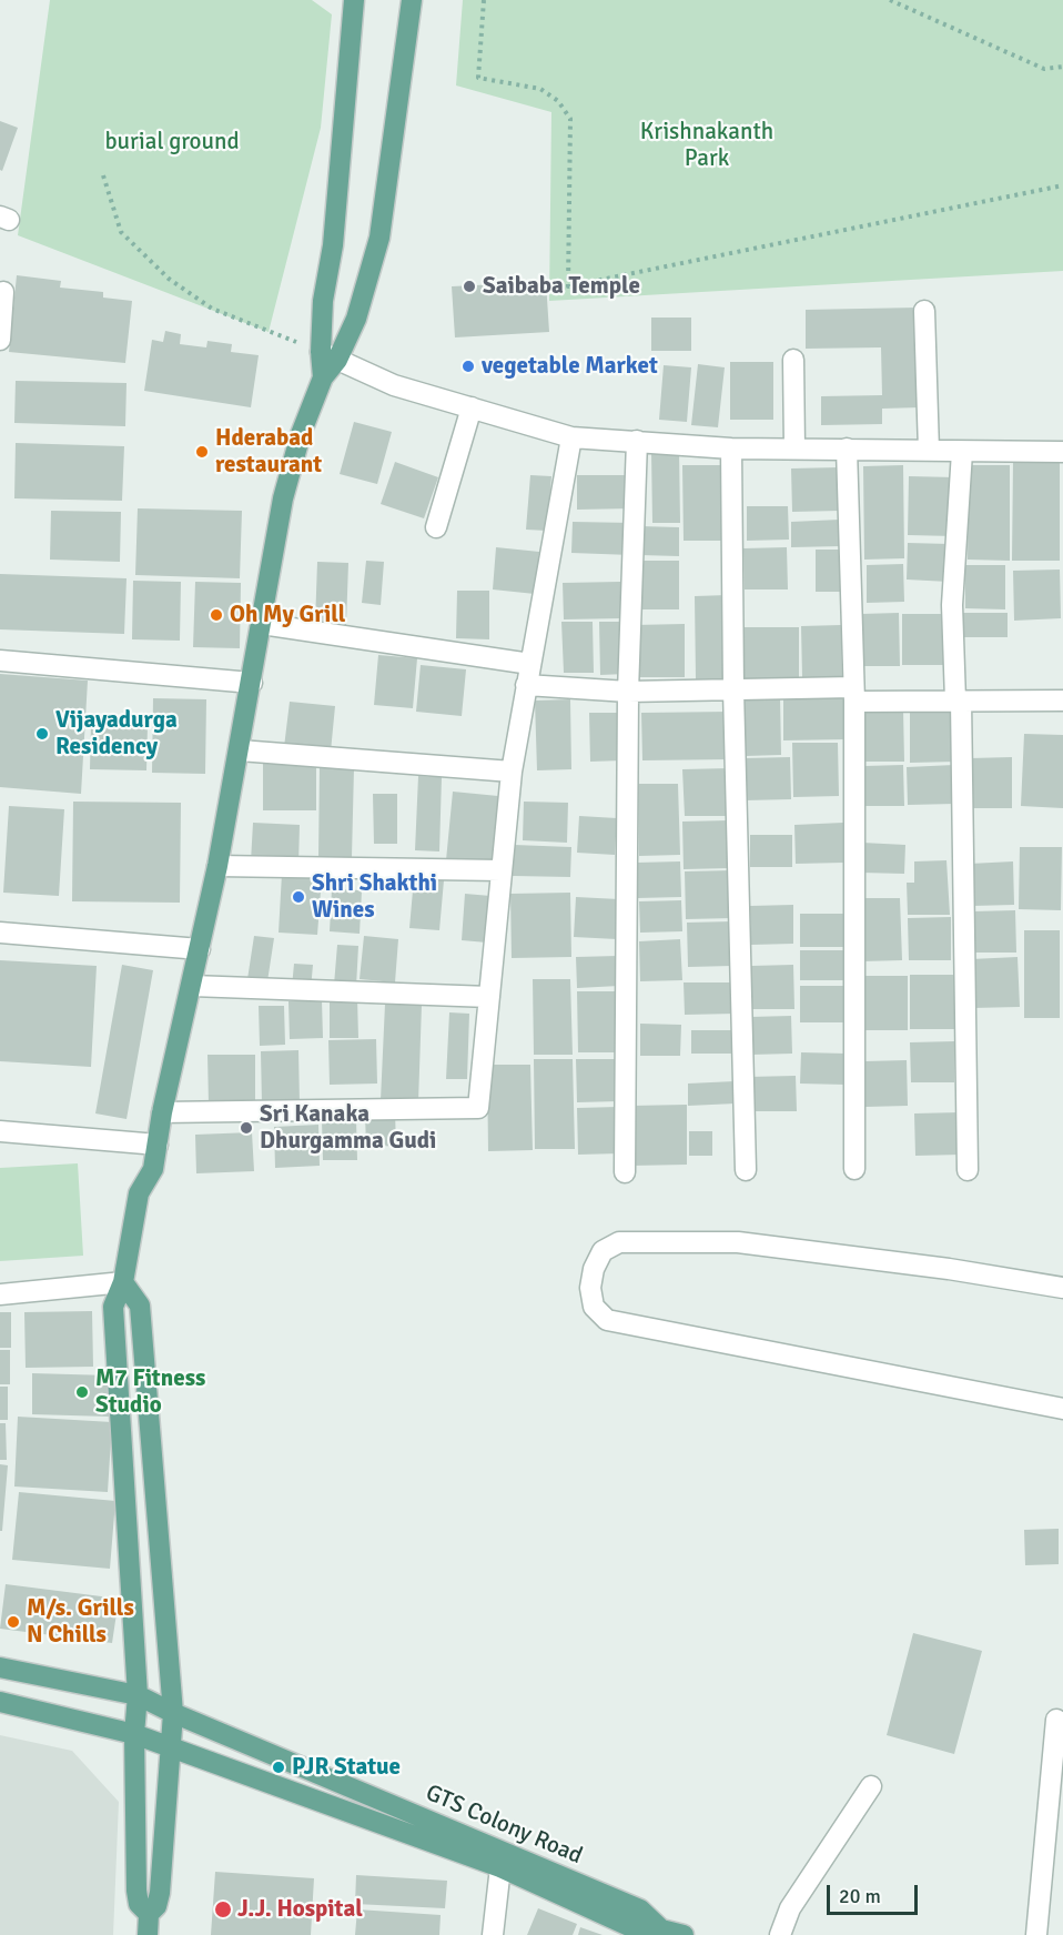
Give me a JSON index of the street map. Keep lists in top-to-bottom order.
{
  "streets": {
    "main road": ["GTS Colony Road"]
  },
  "parks": ["Krishnakanth Park", "burial ground"],
  "places": [
    "Saibaba Temple",
    "vegetable Market",
    "Hderabad restaurant",
    "Oh My Grill",
    "Vijayadurga Residency",
    "Shri Shakthi Wines",
    "Sri Kanaka Dhurgamma Gudi",
    "M7 Fitness Studio",
    "M/s. Grills N Chills",
    "PJR Statue",
    "J.J. Hospital"
  ],
  "scale_bar": "20 m"
}
